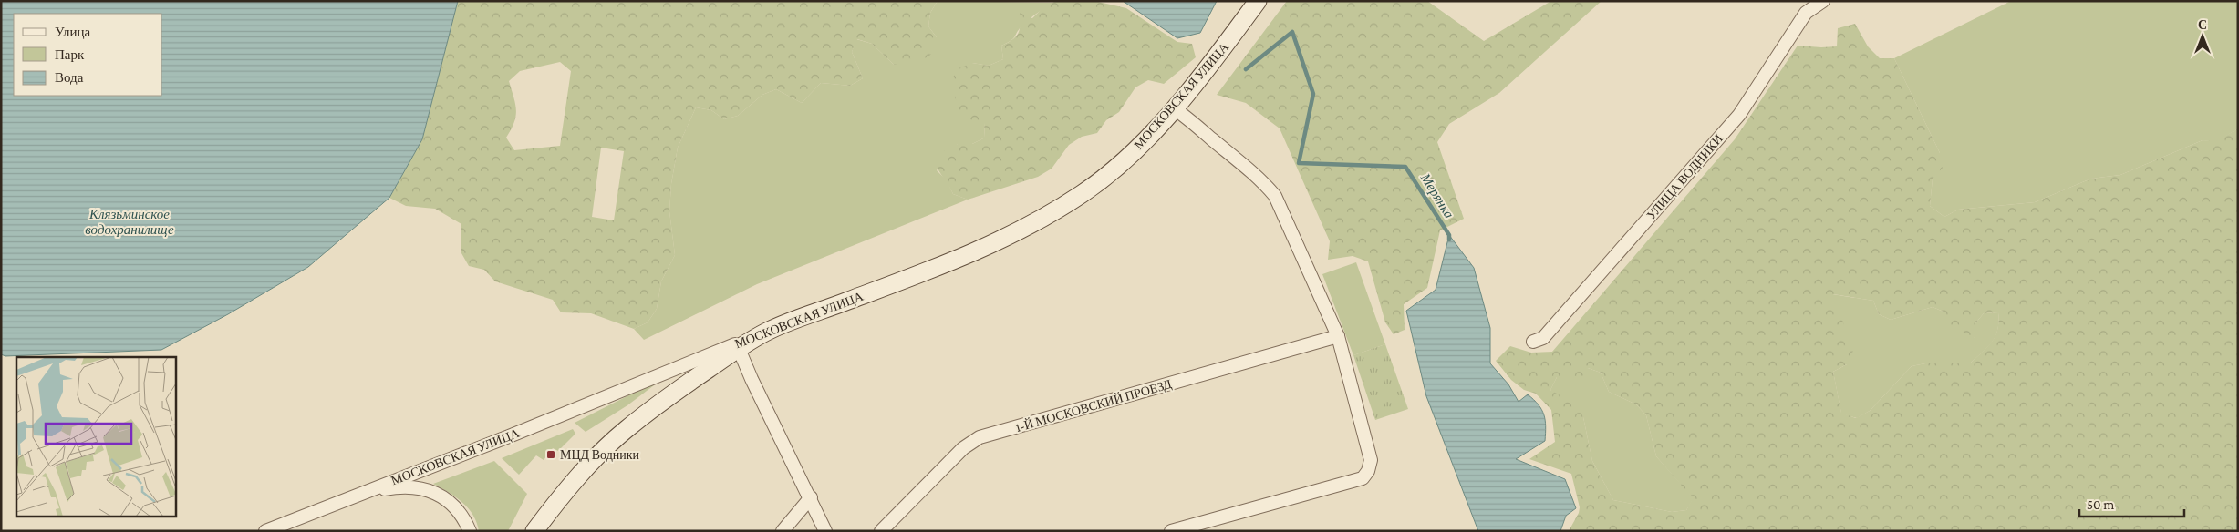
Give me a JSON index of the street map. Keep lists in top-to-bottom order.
{
  "streets": {
    "main road": ["МОСКОВСКАЯ УЛИЦА"],
    "street": ["УЛИЦА ВОДНИКИ", "1-Й МОСКОВСКИЙ ПРОЕЗД"]
  },
  "water": ["Мерянка", "Клязьминское водохранилище"],
  "places": {
    "transit": ["МЦД Водники"]
  },
  "legend": ["Улица", "Парк", "Вода"],
  "scale_bar": "50 m",
  "north": "top"
}
